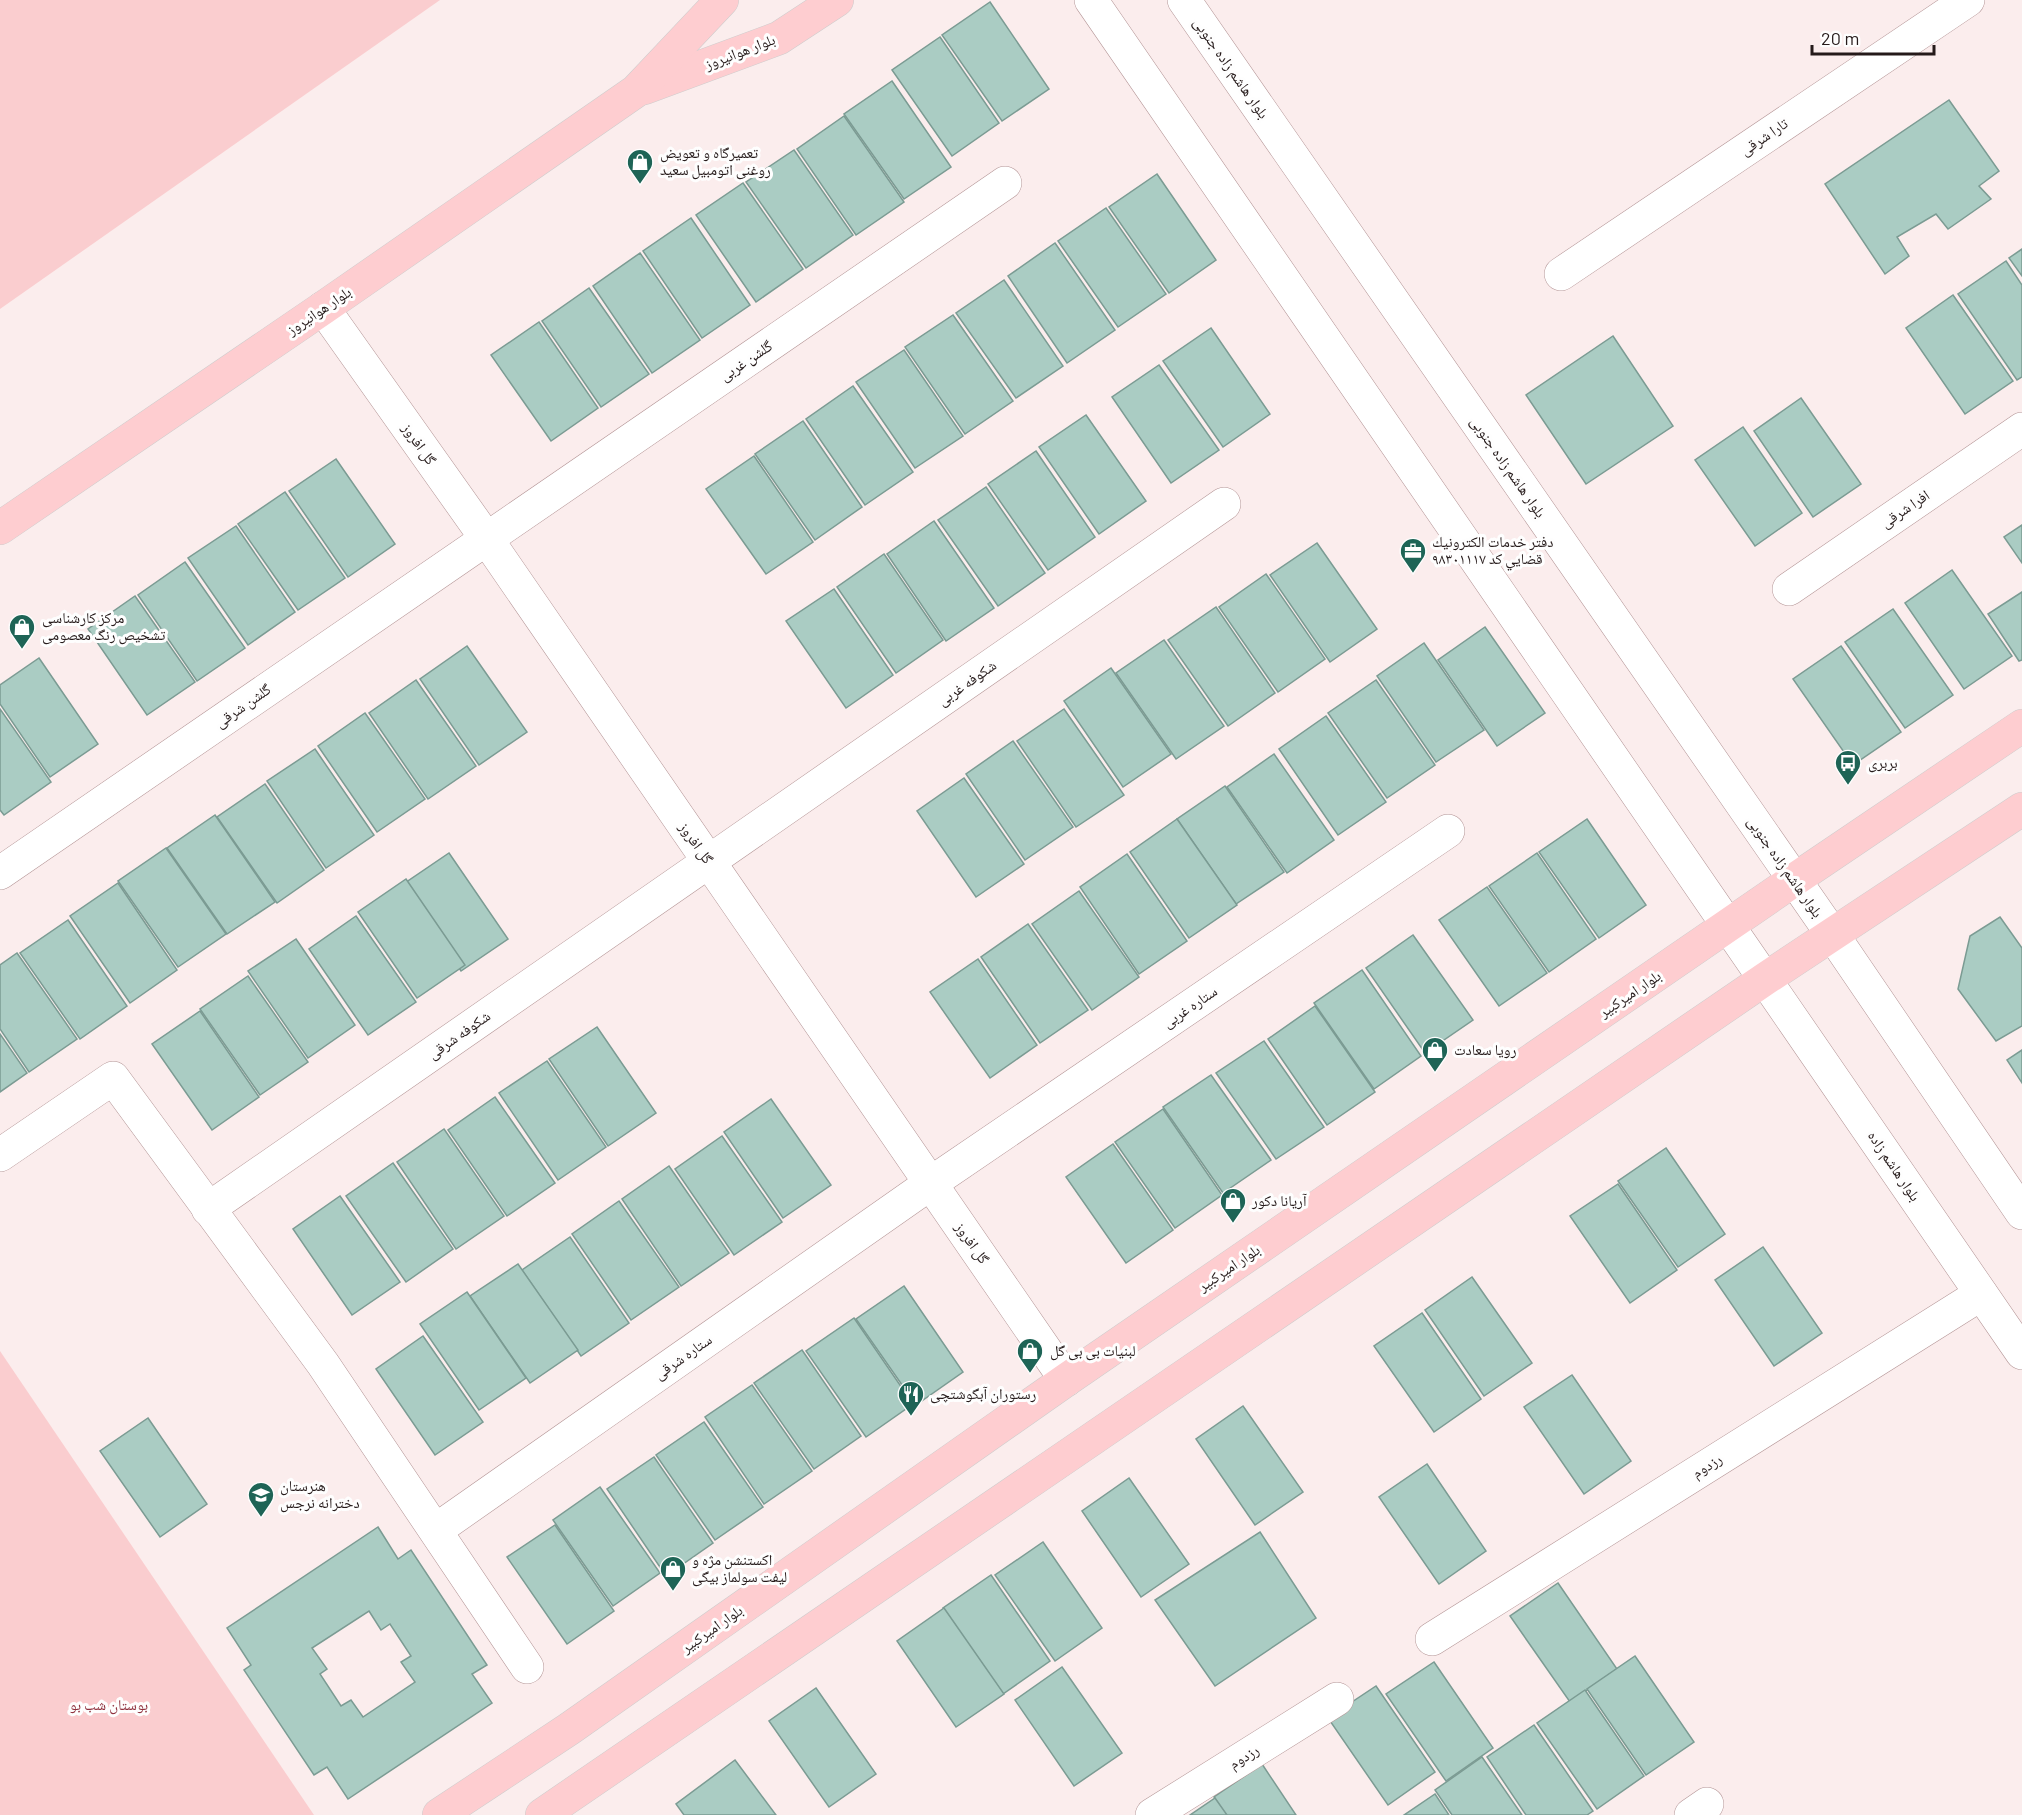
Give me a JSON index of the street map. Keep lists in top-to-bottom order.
{
  "streets": {
    "main road": ["بلوار هوانیروز", "بلوار امیرکبیر"],
    "street": [
      "بلوار هاشم زاده جنوبی",
      "تارا شرقی",
      "گلشن غربی",
      "گل افروز",
      "افرا شرقی",
      "شکوفه غربی",
      "گلشن شرقی",
      "ستاره غربی",
      "شکوفه شرقی",
      "بلوار هاشم زاده",
      "ستاره شرقی",
      "رزدوم"
    ]
  },
  "crossings": [
    ["بلوار هوانیروز", "گل افروز"],
    ["بلوار هاشم زاده جنوبی", "بلوار امیرکبیر"],
    ["گلشن غربی", "گل افروز"],
    ["گلشن غربی", "گلشن شرقی"],
    ["گل افروز", "شکوفه غربی"],
    ["گل افروز", "گلشن شرقی"],
    ["گل افروز", "بلوار امیرکبیر"],
    ["گل افروز", "ستاره غربی"],
    ["گل افروز", "شکوفه شرقی"],
    ["گل افروز", "ستاره شرقی"],
    ["شکوفه غربی", "شکوفه شرقی"],
    ["بلوار امیرکبیر", "بلوار هاشم زاده"],
    ["ستاره غربی", "ستاره شرقی"],
    ["بلوار هاشم زاده", "رزدوم"]
  ],
  "parks": ["بوستان شب بو"],
  "places": {
    "shop": [
      "تعمیرگاه و تعویض روغنی اتومبیل سعید",
      "مرکز کارشناسی تشخیص رنگ معصومی",
      "رویا سعادت",
      "آریانا دکور",
      "لبنیات بی بی گل",
      "اکستنشن مژه و لیفت سولماز بیگی"
    ],
    "office": ["دفتر خدمات الكترونيك قضايي كد ٩٨٣٠١١١٧"],
    "bus stop": ["بربری"],
    "restaurant": ["رستوران آبگوشتچی"],
    "school or university": ["هنرستان دخترانه نرجس"]
  },
  "scale_bar": "20 m"
}
